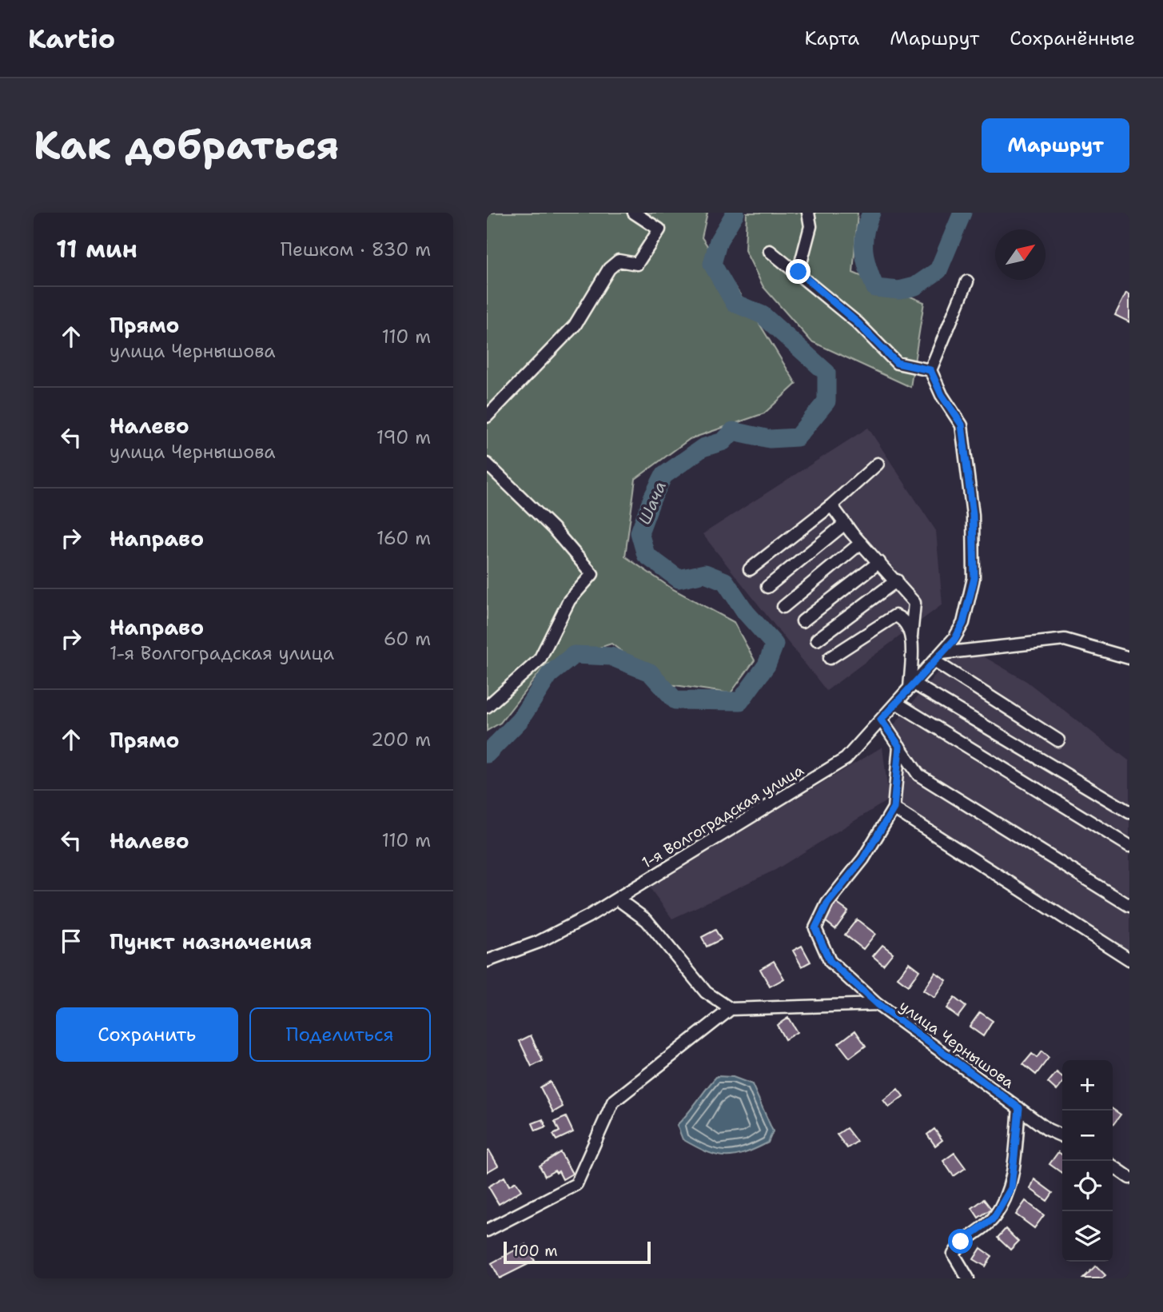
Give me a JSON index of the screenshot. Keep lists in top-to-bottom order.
{
  "streets": {
    "street": ["1-я Волгоградская улица", "улица Чернышова"]
  },
  "water": ["Шача"],
  "scale_bar": "100 m",
  "north": "top right",
  "page": {
    "header": "Kartio",
    "nav": ["Карта", "Маршрут", "Сохранённые"],
    "buttons": [
      "Маршрут",
      ["Сохранить", "Поделиться"]
    ],
    "title": "Как добраться",
    "heading": ["11 мин", "Пешком · 830 m"],
    "list": [
      ["Прямо", "улица Чернышова", "110 m"],
      ["Налево", "улица Чернышова", "190 m"],
      ["Направо", "160 m"],
      ["Направо", "1-я Волгоградская улица", "60 m"],
      ["Прямо", "200 m"],
      ["Налево", "110 m"],
      "Пункт назначения"
    ],
    "map_buttons": ["+", "−"],
    "scale": "100 m"
  }
}
